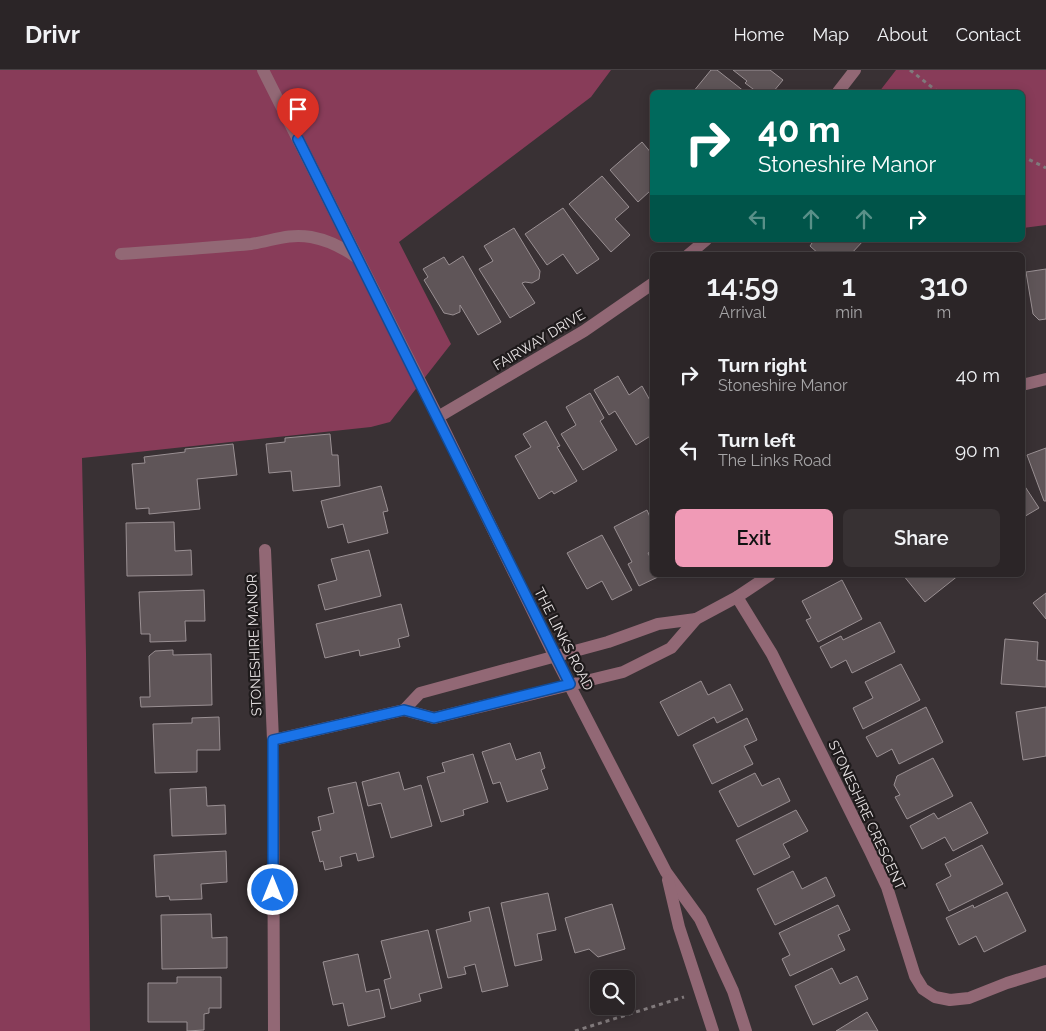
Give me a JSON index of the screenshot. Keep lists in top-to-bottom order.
{
  "streets": {
    "street": [
      "FAIRWAY DRIVE",
      "THE LINKS ROAD",
      "STONESHIRE MANOR",
      "STONESHIRE CRESCENT"
    ]
  },
  "crossings": [
    ["FAIRWAY DRIVE", "THE LINKS ROAD"]
  ],
  "page": {
    "header": "Drivr",
    "nav": [
      "Home",
      "Map",
      "About",
      "Contact"
    ],
    "turn": ["40 m", "Stoneshire Manor"],
    "eta": [
      "14:59",
      "Arrival",
      "1",
      "min",
      "310",
      "m"
    ],
    "list": [
      {
        "name": "Turn right",
        "note": "Stoneshire Manor",
        "value": "40 m"
      },
      {
        "name": "Turn left",
        "note": "The Links Road",
        "value": "90 m"
      }
    ],
    "buttons": ["Exit", "Share"]
  }
}
